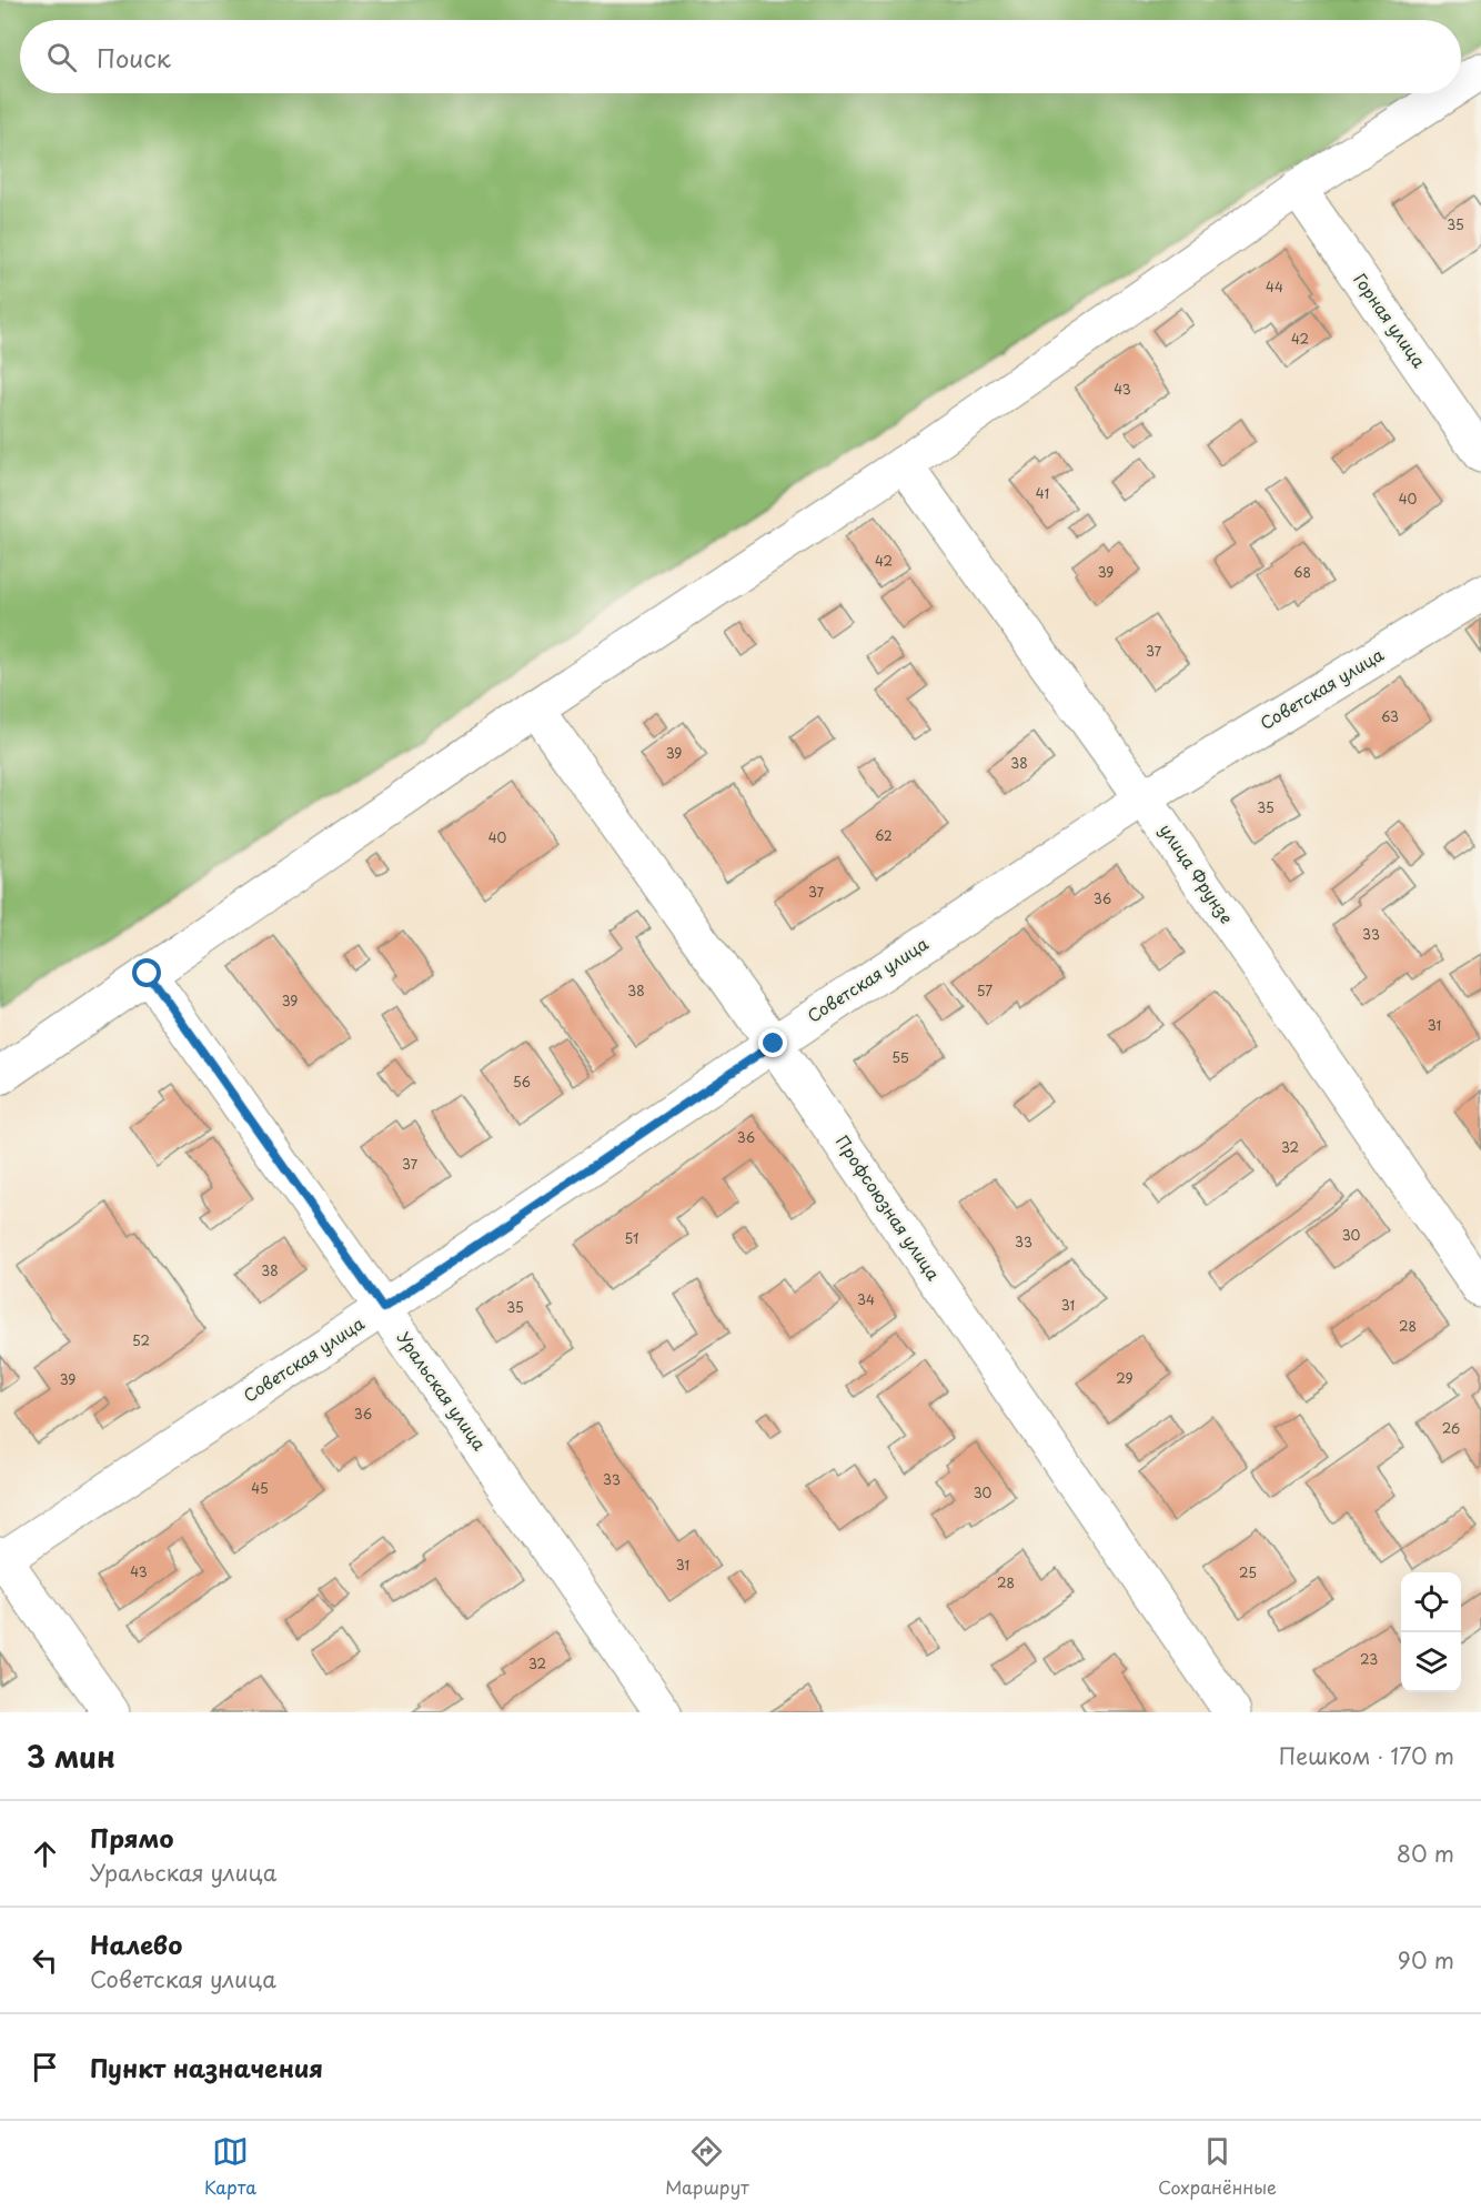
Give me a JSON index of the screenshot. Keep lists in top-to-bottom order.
{
  "streets": {
    "street": [
      "Горная улица",
      "Советская улица",
      "улица Фрунзе",
      "Профсоюзная улица",
      "Уральская улица"
    ]
  },
  "crossings": [
    ["Советская улица", "улица Фрунзе"],
    ["Советская улица", "Профсоюзная улица"],
    ["Советская улица", "Уральская улица"]
  ],
  "house_numbers": [
    "35",
    "44",
    "42",
    "43",
    "41",
    "40",
    "42",
    "39",
    "68",
    "37",
    "63",
    "39",
    "38",
    "35",
    "62",
    "40",
    "37",
    "36",
    "33",
    "38",
    "57",
    "39",
    "31",
    "55",
    "56",
    "36",
    "32",
    "37",
    "30",
    "51",
    "33",
    "38",
    "34",
    "31",
    "35",
    "28",
    "52",
    "29",
    "39",
    "36",
    "26",
    "33",
    "45",
    "30",
    "31",
    "43",
    "25",
    "28",
    "23",
    "32"
  ],
  "page": {
    "search": "Поиск",
    "heading": ["3 мин", "Пешком · 170 m"],
    "list": [
      ["Прямо", "Уральская улица", "80 m"],
      ["Налево", "Советская улица", "90 m"],
      "Пункт назначения"
    ],
    "nav": ["Карта", "Маршрут", "Сохранённые"]
  }
}
